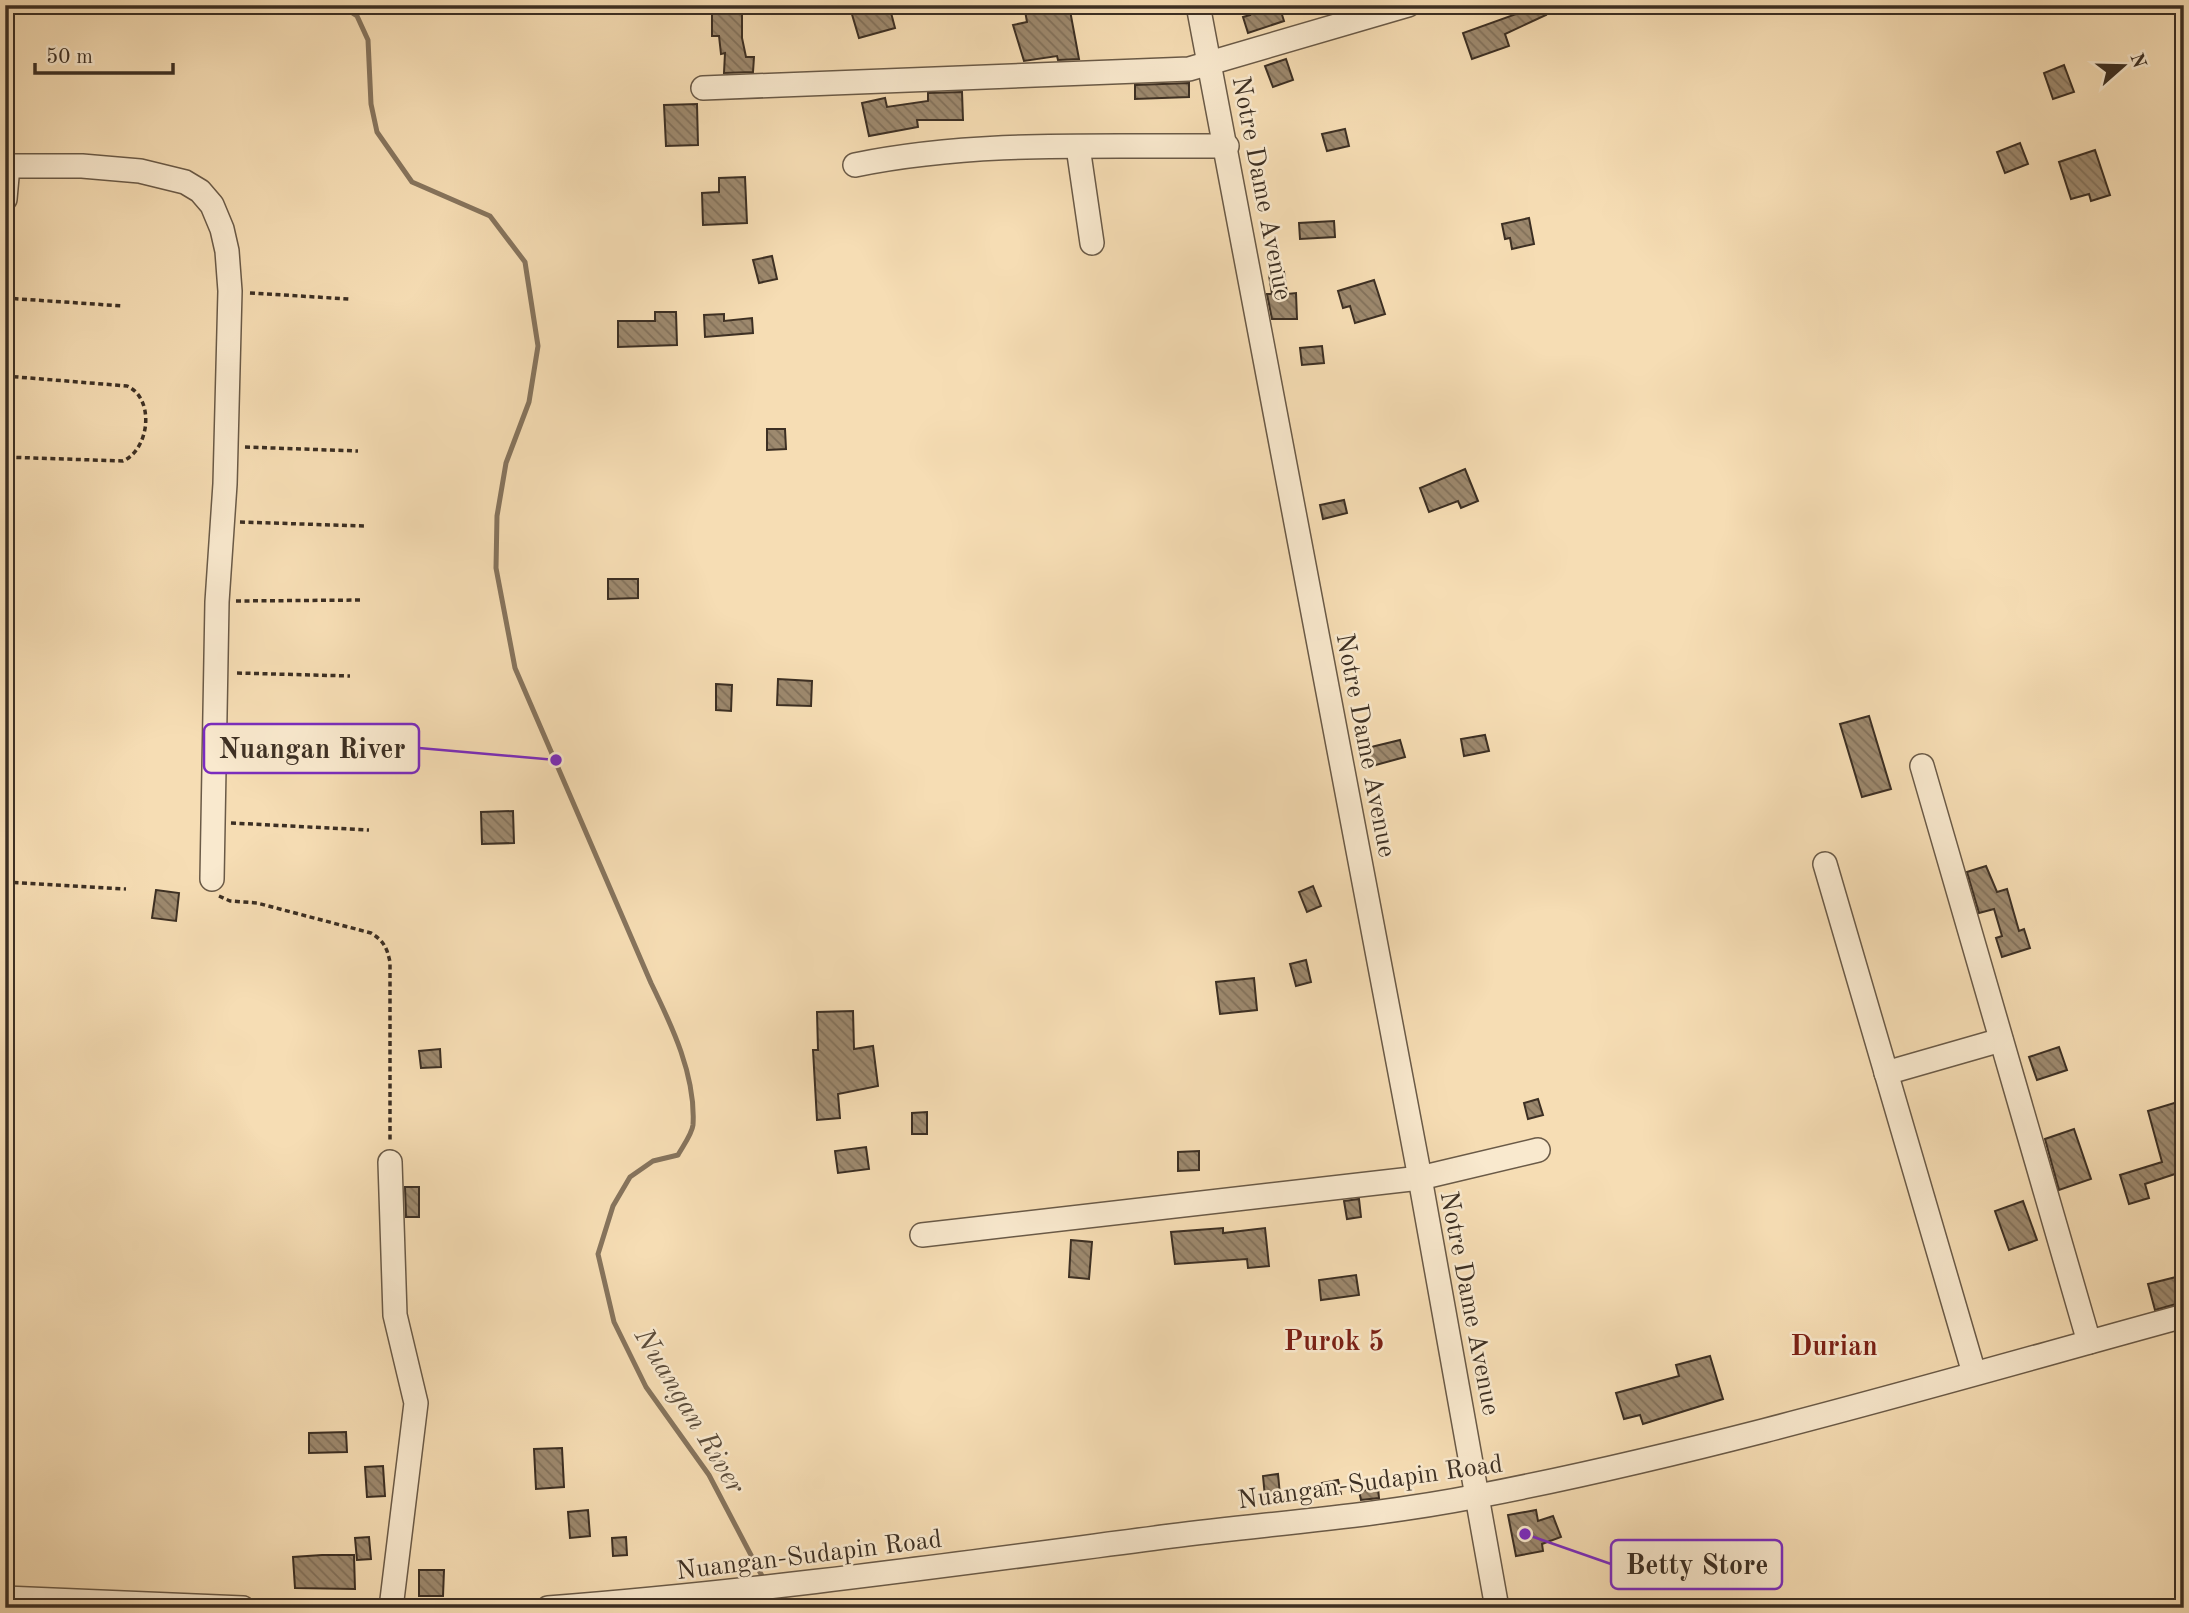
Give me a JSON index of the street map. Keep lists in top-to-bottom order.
{
  "streets": {
    "street": ["Notre Dame Avenue", "Nuangan-Sudapin Road"]
  },
  "crossings": [
    ["Notre Dame Avenue", "Nuangan-Sudapin Road"]
  ],
  "districts": ["Purok 5", "Durian"],
  "water": ["Nuangan River"],
  "places": ["Nuangan River", "Betty Store"],
  "scale_bar": "50 m",
  "north": "right"
}
